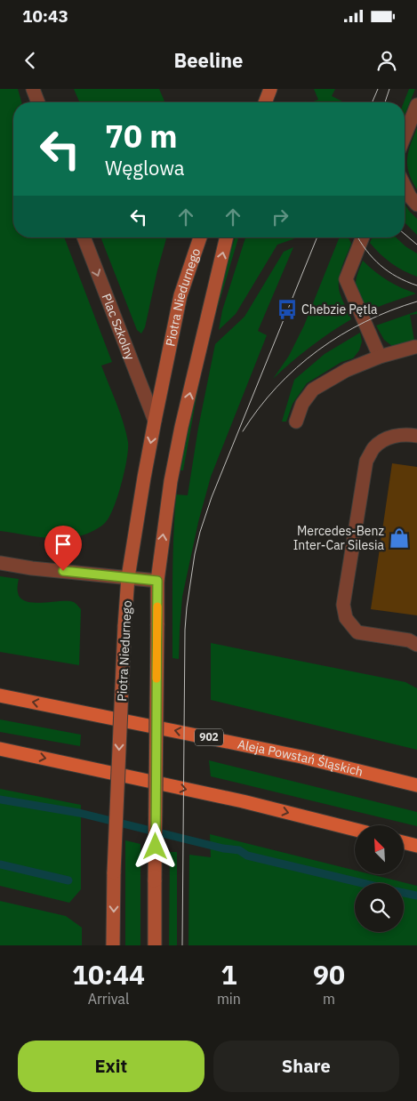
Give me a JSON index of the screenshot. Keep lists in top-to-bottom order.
{
  "streets": {
    "main road": ["Piotra Niedurnego", "902", "Aleja Powstań Śląskich"],
    "street": ["Plac Szkolny"]
  },
  "crossings": [
    ["Piotra Niedurnego", "Plac Szkolny"]
  ],
  "one_way": ["Plac Szkolny"],
  "places": {
    "bus stop": ["Chebzie Pętla"],
    "shop": ["Mercedes-Benz Inter-Car Silesia"]
  },
  "north": "top left",
  "page": {
    "status": "10:43",
    "header": "Beeline",
    "turn": ["70 m", "Węglowa"],
    "eta": [
      "10:44",
      "Arrival",
      "1",
      "min",
      "90",
      "m"
    ],
    "buttons": ["Exit", "Share"]
  }
}
